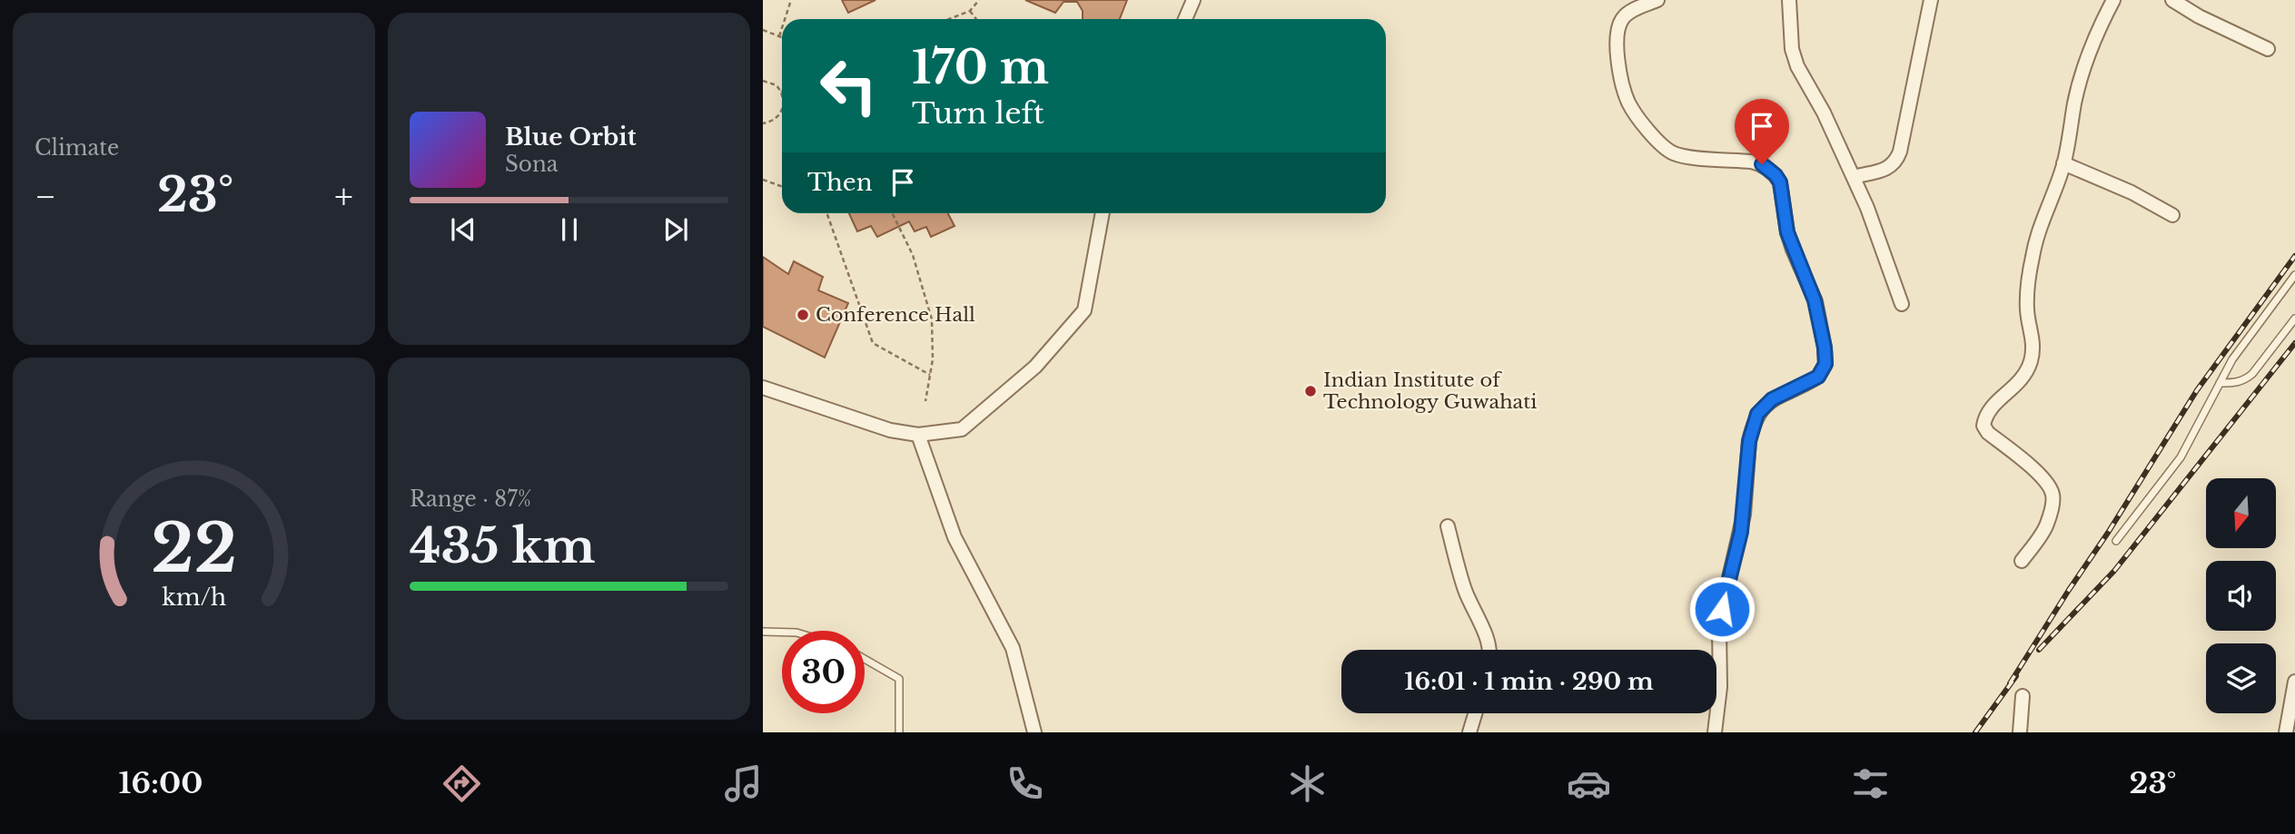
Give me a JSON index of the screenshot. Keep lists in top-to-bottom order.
{
  "places": ["Conference Hall", "Indian Institute of Technology Guwahati"],
  "north": "bottom",
  "page": {
    "tile": [
      "Climate",
      ["Range · 87%", "435 km"]
    ],
    "turn": ["170 m", "Turn left"],
    "song": ["Blue Orbit", "Sona"],
    "then": "Then",
    "heat": ["−", "23°", "+"],
    "limit": "30",
    "trip": "16:01 · 1 min · 290 m",
    "tabs": ["16:00", "23°"],
    "gauge": ["22", "km/h"]
  }
}
